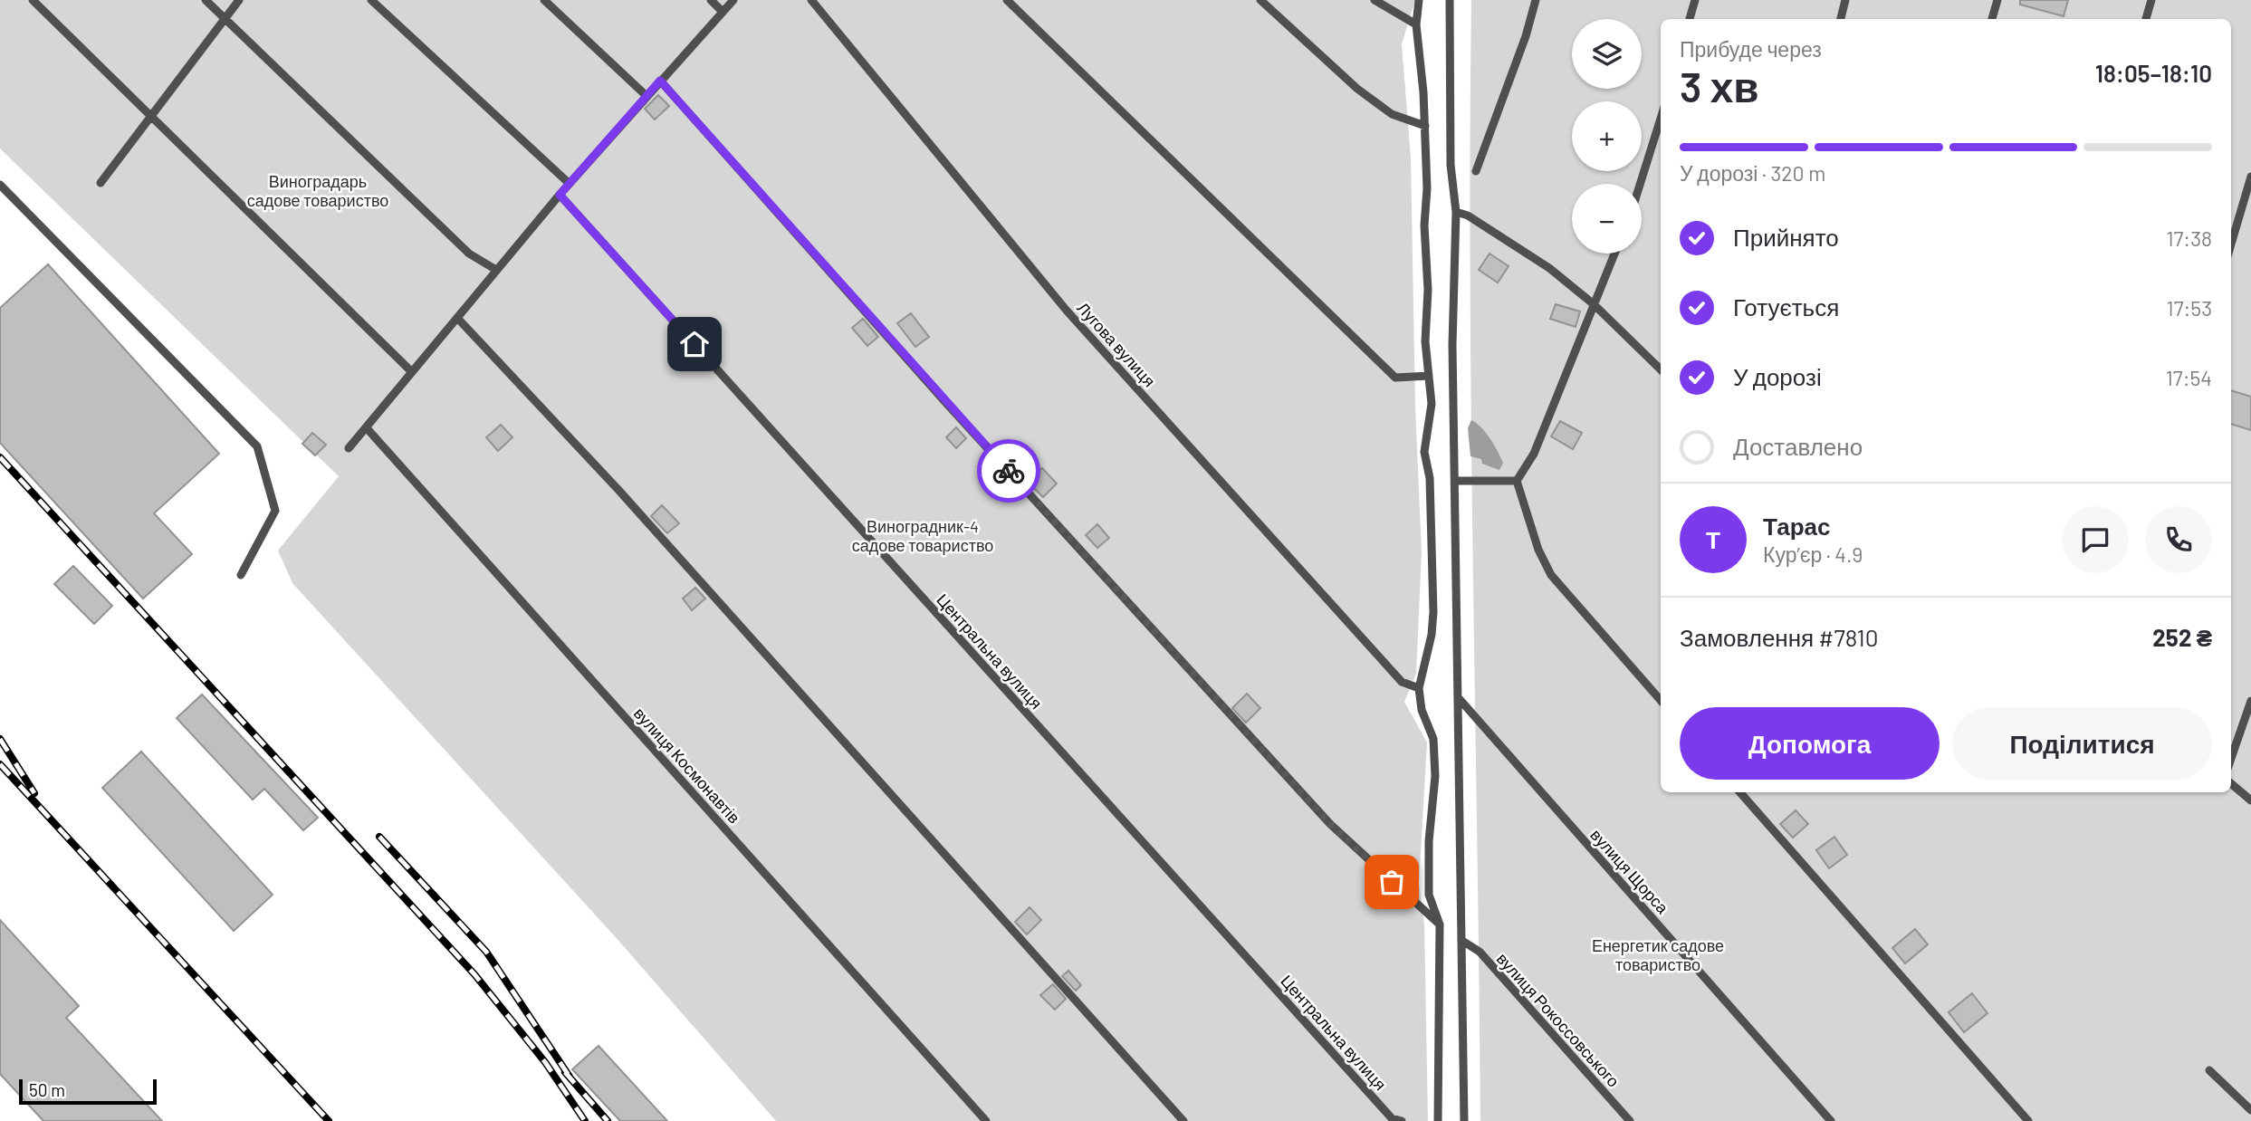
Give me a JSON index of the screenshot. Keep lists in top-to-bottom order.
{
  "streets": {
    "lane": [
      "Лугова вулиця",
      "Центральна вулиця",
      "вулиця Космонавтів",
      "вулиця Щорса",
      "вулиця Рокоссовського"
    ]
  },
  "parks": ["Виноградарь садове товариство", "Виноградник-4 садове товариство", "Енергетик садове товариство"],
  "scale_bar": "50 m",
  "page": {
    "map_buttons": ["+", "−"],
    "heading": ["3 хв", "Прибуде через", "18:05–18:10"],
    "panel": [
      "Тарас",
      "Кур’єр · 4.9",
      "Замовлення #7810",
      "252 ₴"
    ],
    "bar": "У дорозі · 320 m",
    "list": [
      ["Прийнято", "17:38"],
      ["Готується", "17:53"],
      ["У дорозі", "17:54"],
      "Доставлено"
    ],
    "round": "Т",
    "buttons": ["Допомога", "Поділитися"],
    "scale": "50 m"
  }
}
